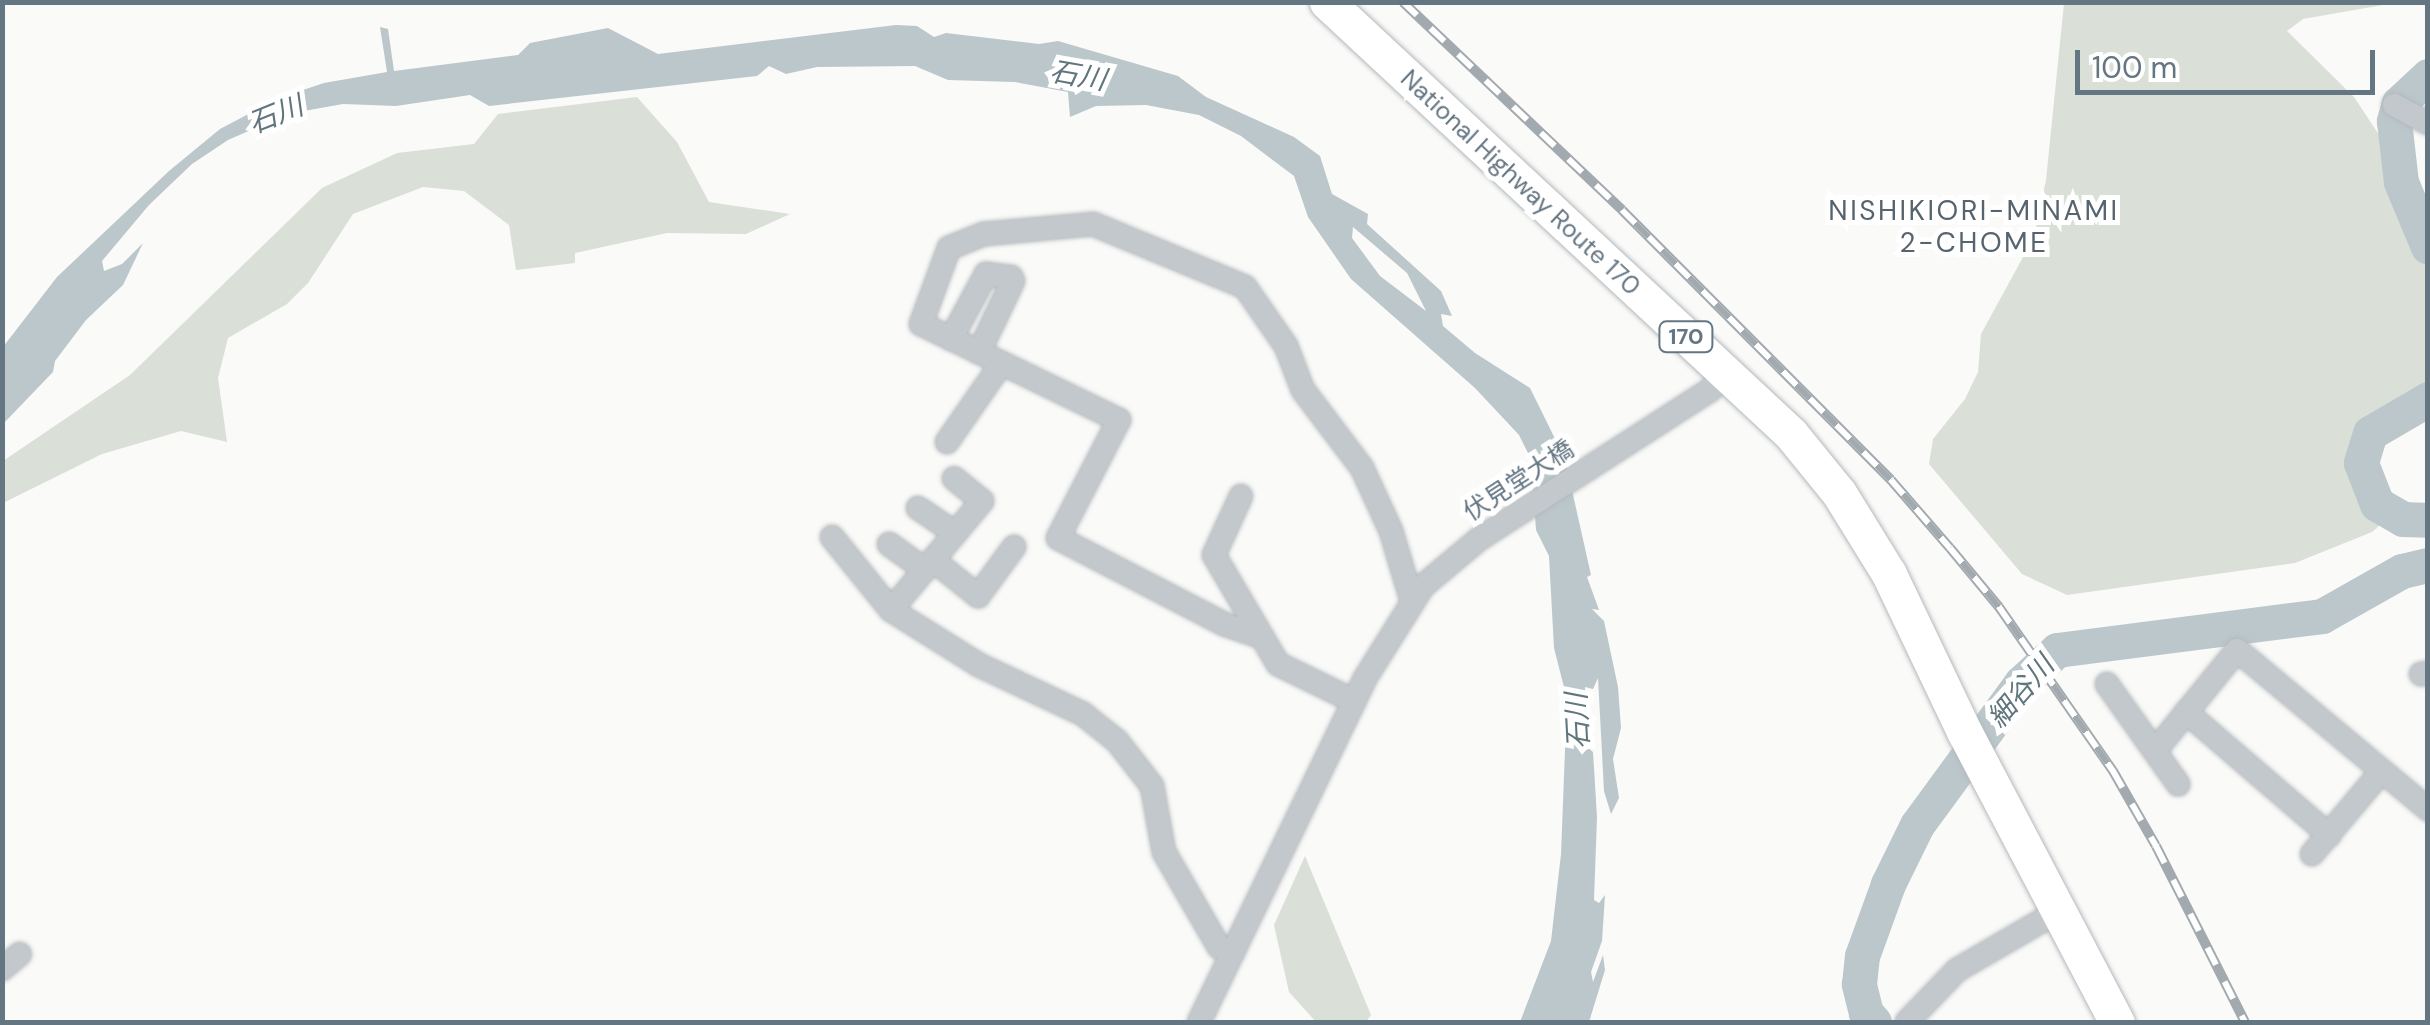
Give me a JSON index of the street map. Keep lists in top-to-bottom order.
{
  "streets": {
    "highway": ["National Highway Route 170", "170"],
    "street": ["伏見堂大橋"]
  },
  "crossings": [
    ["National Highway Route 170", "伏見堂大橋"]
  ],
  "districts": ["NISHIKIORI-MINAMI 2-CHOME"],
  "water": ["石川", "細谷川"],
  "scale_bar": "100 m"
}
